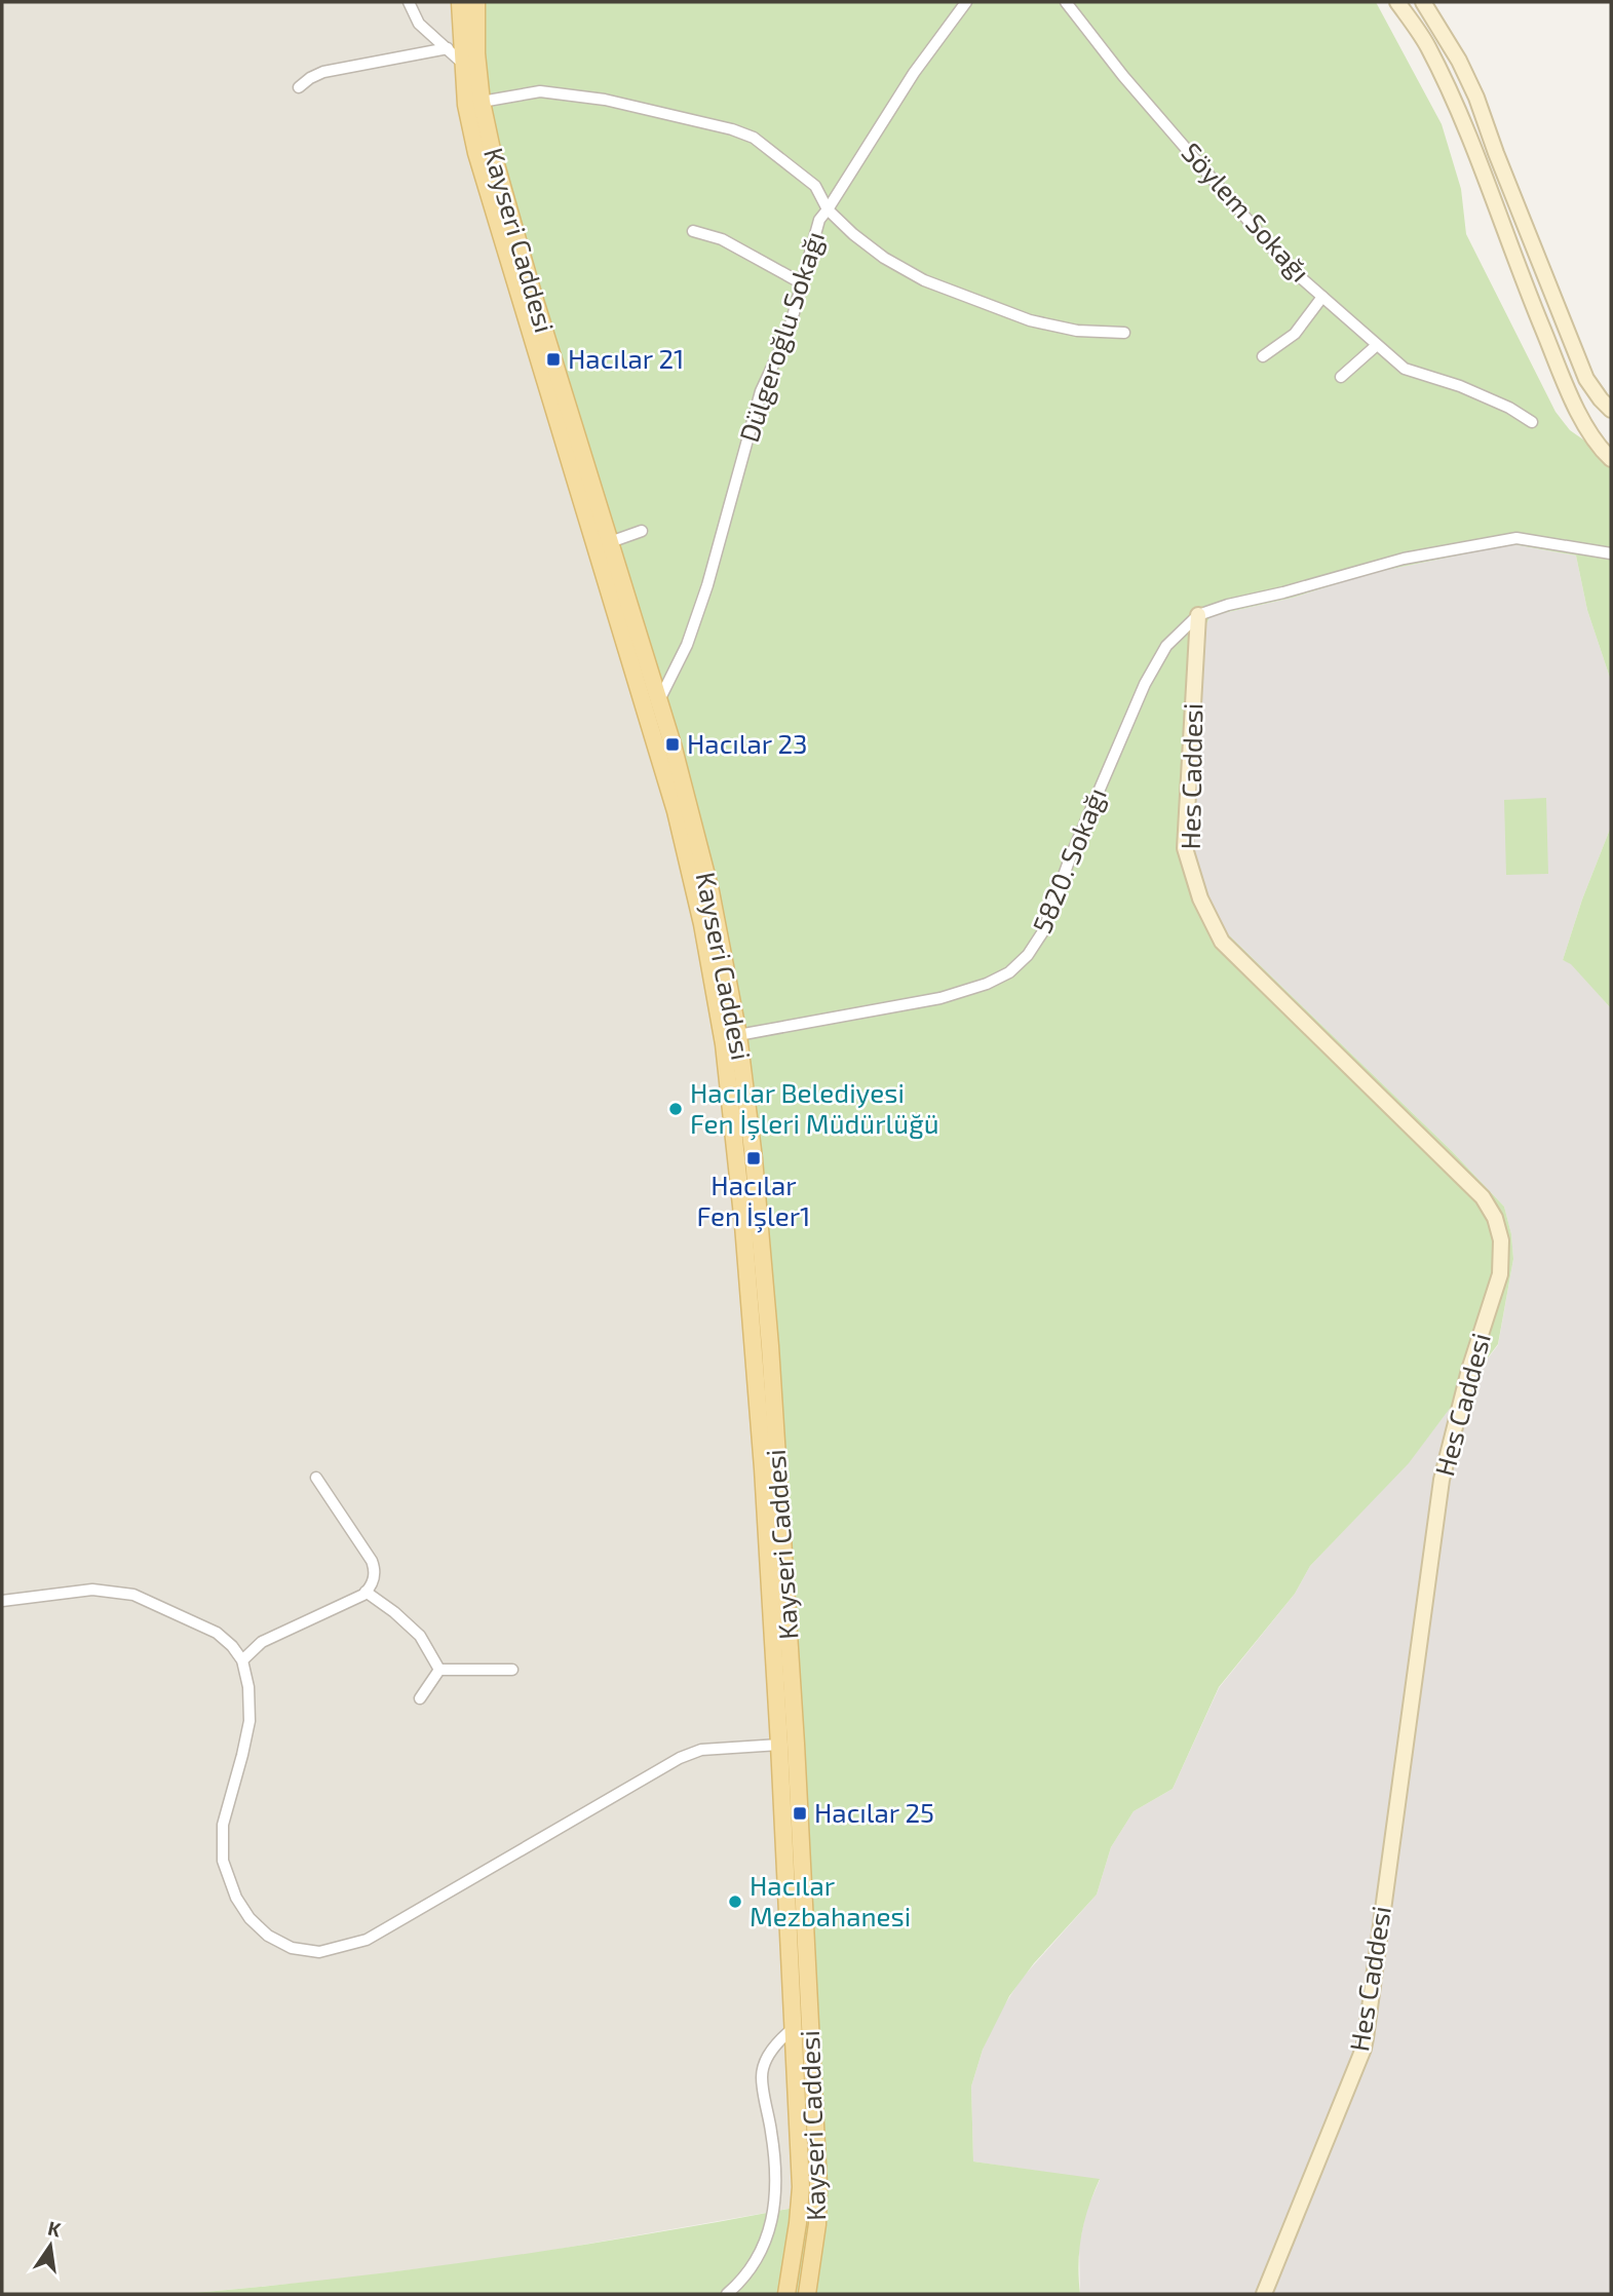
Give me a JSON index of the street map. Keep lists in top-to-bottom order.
{
  "streets": {
    "main road": ["Kayseri Caddesi"],
    "street": [
      "Söylem Sokağı",
      "Dülgeroğlu Sokağı",
      "Hes Caddesi",
      "5820. Sokağı"
    ]
  },
  "crossings": [
    ["Kayseri Caddesi", "Dülgeroğlu Sokağı"],
    ["Kayseri Caddesi", "5820. Sokağı"],
    ["Hes Caddesi", "5820. Sokağı"]
  ],
  "places": {
    "transit": [
      "Hacılar 21",
      "Hacılar 23",
      "Hacılar Fen İşler1",
      "Hacılar 25"
    ],
    "other": ["Hacılar Belediyesi Fen İşleri Müdürlüğü", "Hacılar Mezbahanesi"]
  },
  "north": "top"
}
